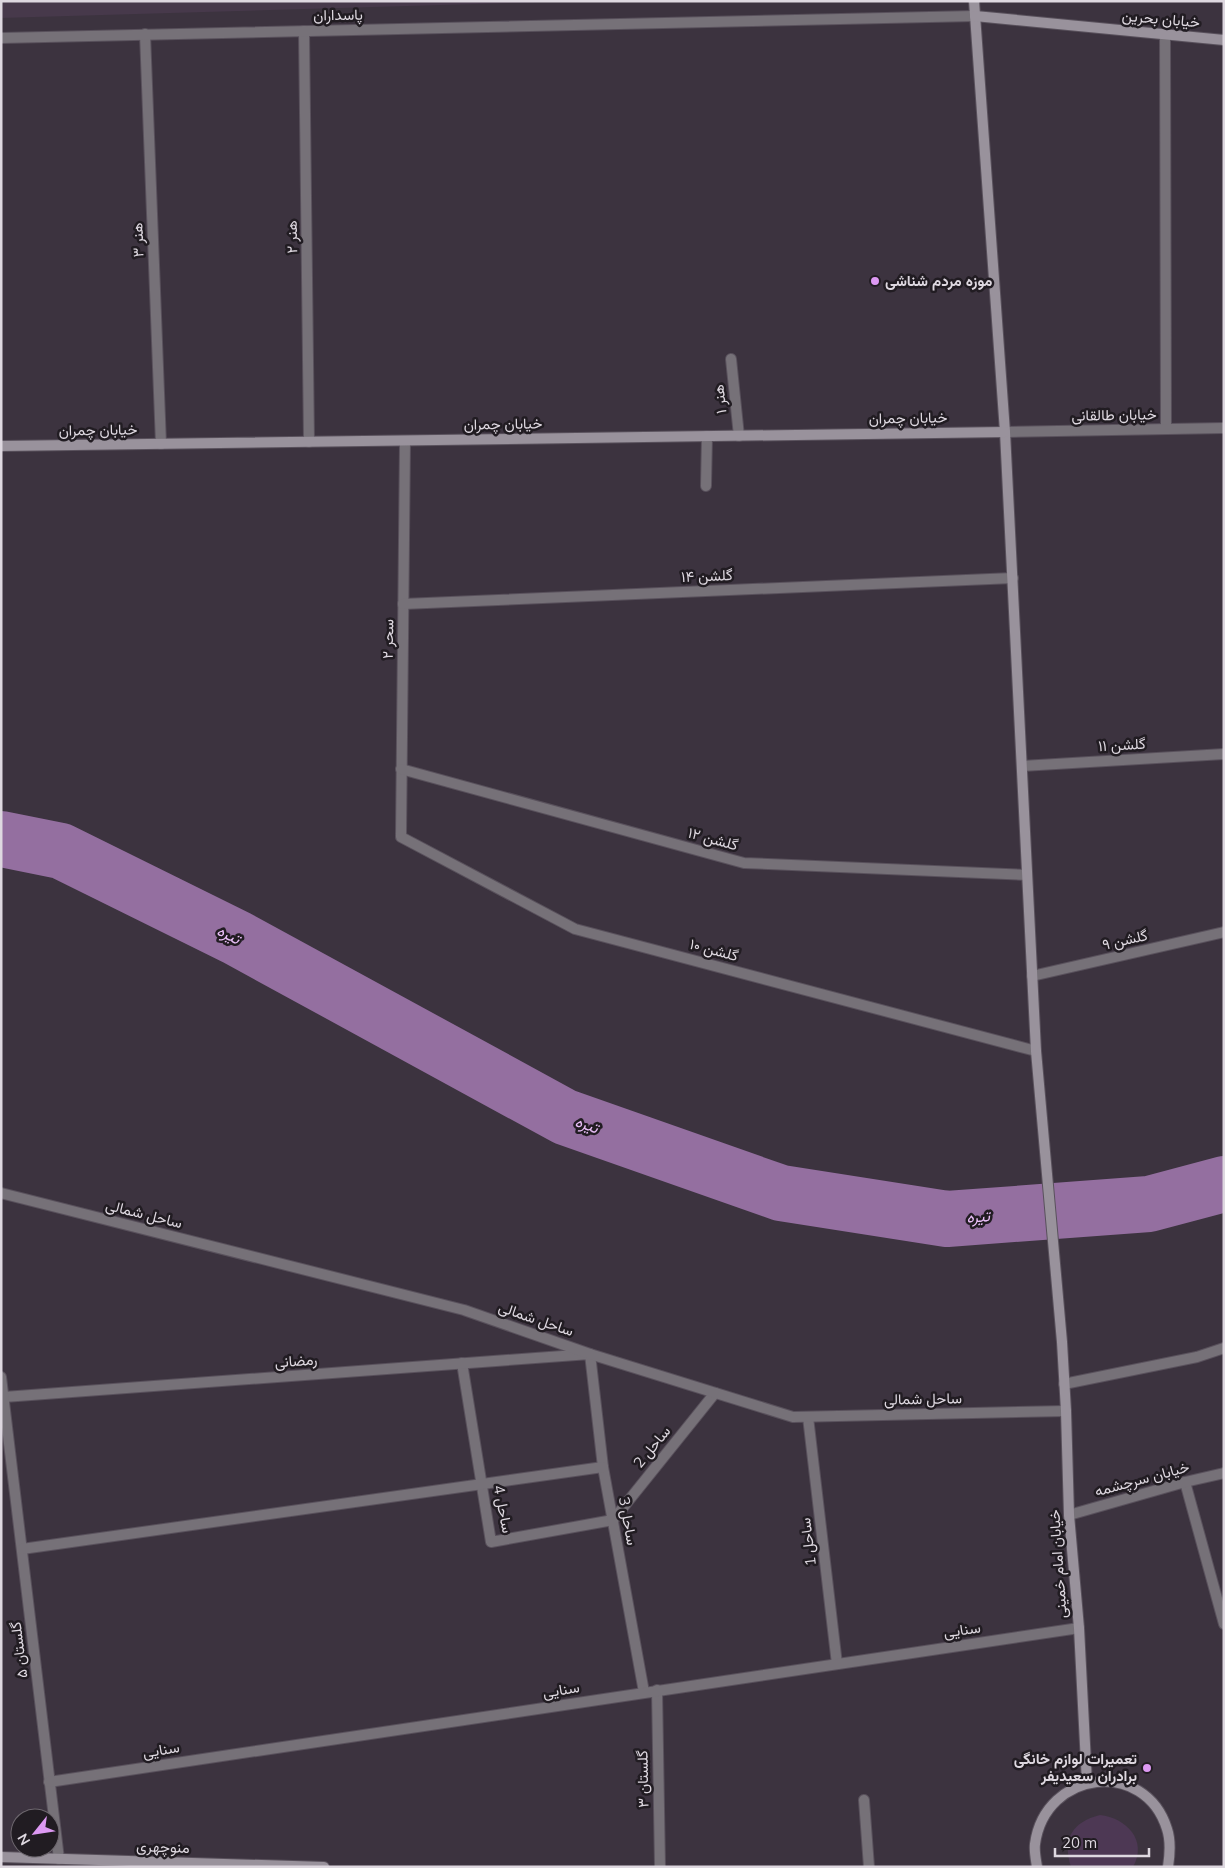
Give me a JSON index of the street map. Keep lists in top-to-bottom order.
{
  "streets": {
    "street": [
      "پاسداران",
      "خیابان بحرین",
      "هنر ۲",
      "هنر ۳",
      "هنر ۱",
      "خیابان طالقانی",
      "خیابان چمران",
      "گلشن ۱۴",
      "سحر ۲",
      "گلشن ۱۱",
      "گلشن ۱۲",
      "گلشن ۹",
      "گلشن ۱۰",
      "ساحل شمالی",
      "رمضانی",
      "ساحل 2",
      "خیابان سرچشمه",
      "ساحل 4",
      "ساحل 3",
      "ساحل 1",
      "خیابان امام خمینی",
      "سنایی",
      "گلستان ۵",
      "گلستان ۳",
      "منوچهری"
    ]
  },
  "crossings": [
    ["پاسداران", "خیابان بحرین"],
    ["پاسداران", "هنر ۲"],
    ["پاسداران", "هنر ۳"],
    ["پاسداران", "خیابان امام خمینی"],
    ["خیابان بحرین", "خیابان امام خمینی"],
    ["هنر ۲", "خیابان چمران"],
    ["هنر ۳", "خیابان چمران"],
    ["هنر ۱", "خیابان چمران"],
    ["خیابان طالقانی", "خیابان چمران"],
    ["خیابان طالقانی", "خیابان امام خمینی"],
    ["خیابان چمران", "سحر ۲"],
    ["خیابان چمران", "خیابان امام خمینی"],
    ["گلشن ۱۴", "سحر ۲"],
    ["گلشن ۱۴", "خیابان امام خمینی"],
    ["سحر ۲", "گلشن ۱۲"],
    ["سحر ۲", "گلشن ۱۰"],
    ["گلشن ۱۱", "خیابان امام خمینی"],
    ["گلشن ۱۲", "خیابان امام خمینی"],
    ["گلشن ۹", "خیابان امام خمینی"],
    ["گلشن ۱۰", "خیابان امام خمینی"],
    ["ساحل شمالی", "رمضانی"],
    ["ساحل شمالی", "ساحل 2"],
    ["ساحل شمالی", "ساحل 3"],
    ["ساحل شمالی", "ساحل 1"],
    ["ساحل شمالی", "خیابان امام خمینی"],
    ["رمضانی", "ساحل 4"],
    ["رمضانی", "ساحل 3"],
    ["رمضانی", "گلستان ۵"],
    ["ساحل 2", "ساحل 4"],
    ["ساحل 2", "ساحل 3"],
    ["خیابان سرچشمه", "خیابان امام خمینی"],
    ["ساحل 4", "ساحل 3"],
    ["ساحل 3", "سنایی"],
    ["ساحل 1", "سنایی"],
    ["خیابان امام خمینی", "سنایی"],
    ["سنایی", "گلستان ۵"],
    ["سنایی", "گلستان ۳"],
    ["گلستان ۵", "منوچهری"]
  ],
  "water": ["تيره"],
  "places": ["موزه مردم شناشی", "تعمیرات لوازم خانگی برادران سعیدیفر"],
  "scale_bar": "20 m",
  "north": "bottom left"
}
